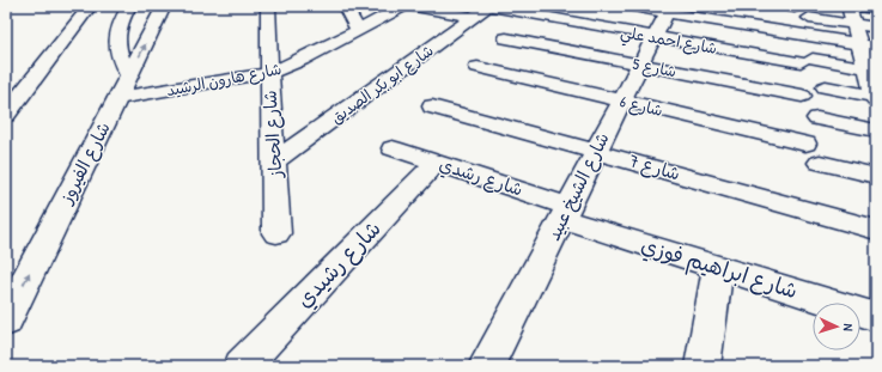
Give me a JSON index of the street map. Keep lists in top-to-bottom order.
{
  "streets": {
    "main road": ["شارع الفيروز"],
    "street": [
      "شارع احمد علي",
      "شارع 5",
      "شارع هارون الرشيد",
      "شارع ابو بكر الصديق",
      "شارع 6",
      "شارع الحجاز",
      "شارع 7",
      "شارع رشدي",
      "شارع الشيخ عبيد",
      "شارع رشيدي",
      "شارع ابراهيم فوزي"
    ]
  },
  "crossings": [
    ["شارع احمد علي", "شارع ابو بكر الصديق"],
    ["شارع احمد علي", "شارع الشيخ عبيد"],
    ["شارع 5", "شارع الشيخ عبيد"],
    ["شارع هارون الرشيد", "شارع الحجاز"],
    ["شارع هارون الرشيد", "شارع الفيروز"],
    ["شارع ابو بكر الصديق", "شارع الحجاز"],
    ["شارع 6", "شارع الشيخ عبيد"],
    ["شارع 7", "شارع الشيخ عبيد"],
    ["شارع رشدي", "شارع الشيخ عبيد"],
    ["شارع رشدي", "شارع رشيدي"],
    ["شارع رشدي", "شارع ابراهيم فوزي"],
    ["شارع الشيخ عبيد", "شارع ابراهيم فوزي"]
  ],
  "north": "right"
}
